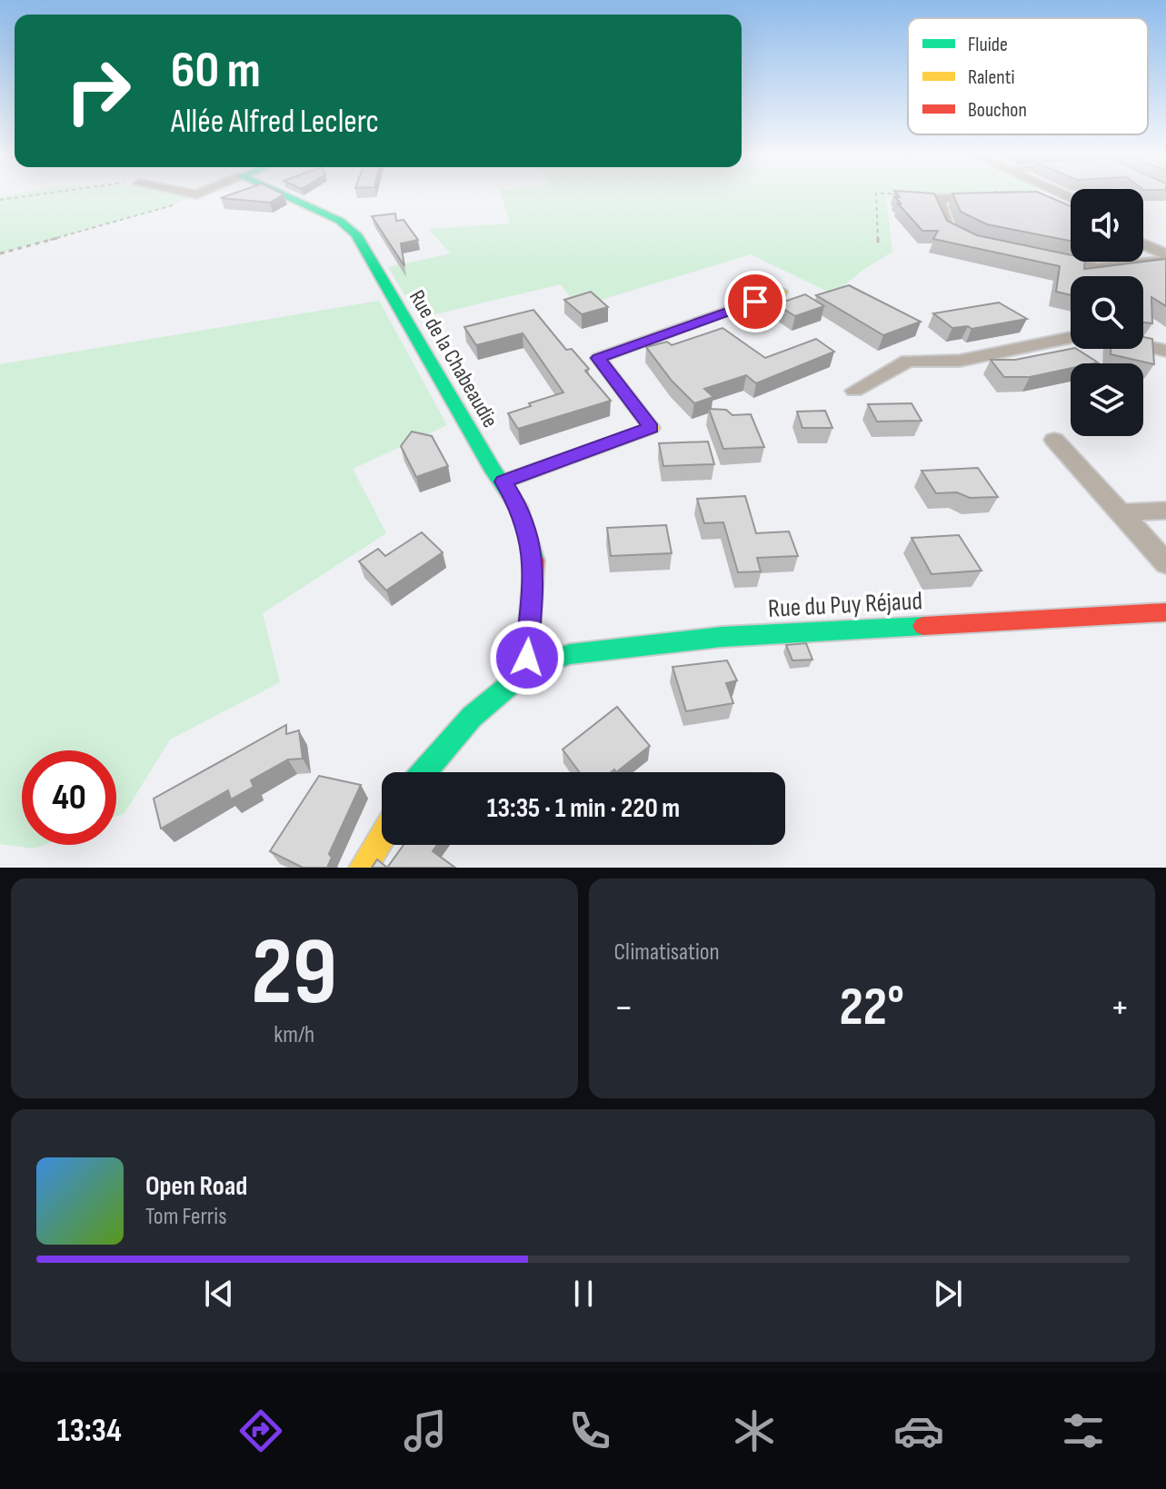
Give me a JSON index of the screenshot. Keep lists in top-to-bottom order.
{
  "streets": {
    "street": ["Rue de la Chabeaudie", "Rue du Puy Réjaud"]
  },
  "crossings": [
    ["Rue de la Chabeaudie", "Rue du Puy Réjaud"]
  ],
  "legend": ["Fluide", "Ralenti", "Bouchon"],
  "page": {
    "turn": ["60 m", "Allée Alfred Leclerc"],
    "limit": "40",
    "trip": "13:35 · 1 min · 220 m",
    "tile": [
      ["29", "km/h"],
      "Climatisation"
    ],
    "heat": ["−", "22°", "+"],
    "song": ["Open Road", "Tom Ferris"],
    "tabs": "13:34"
  }
}
